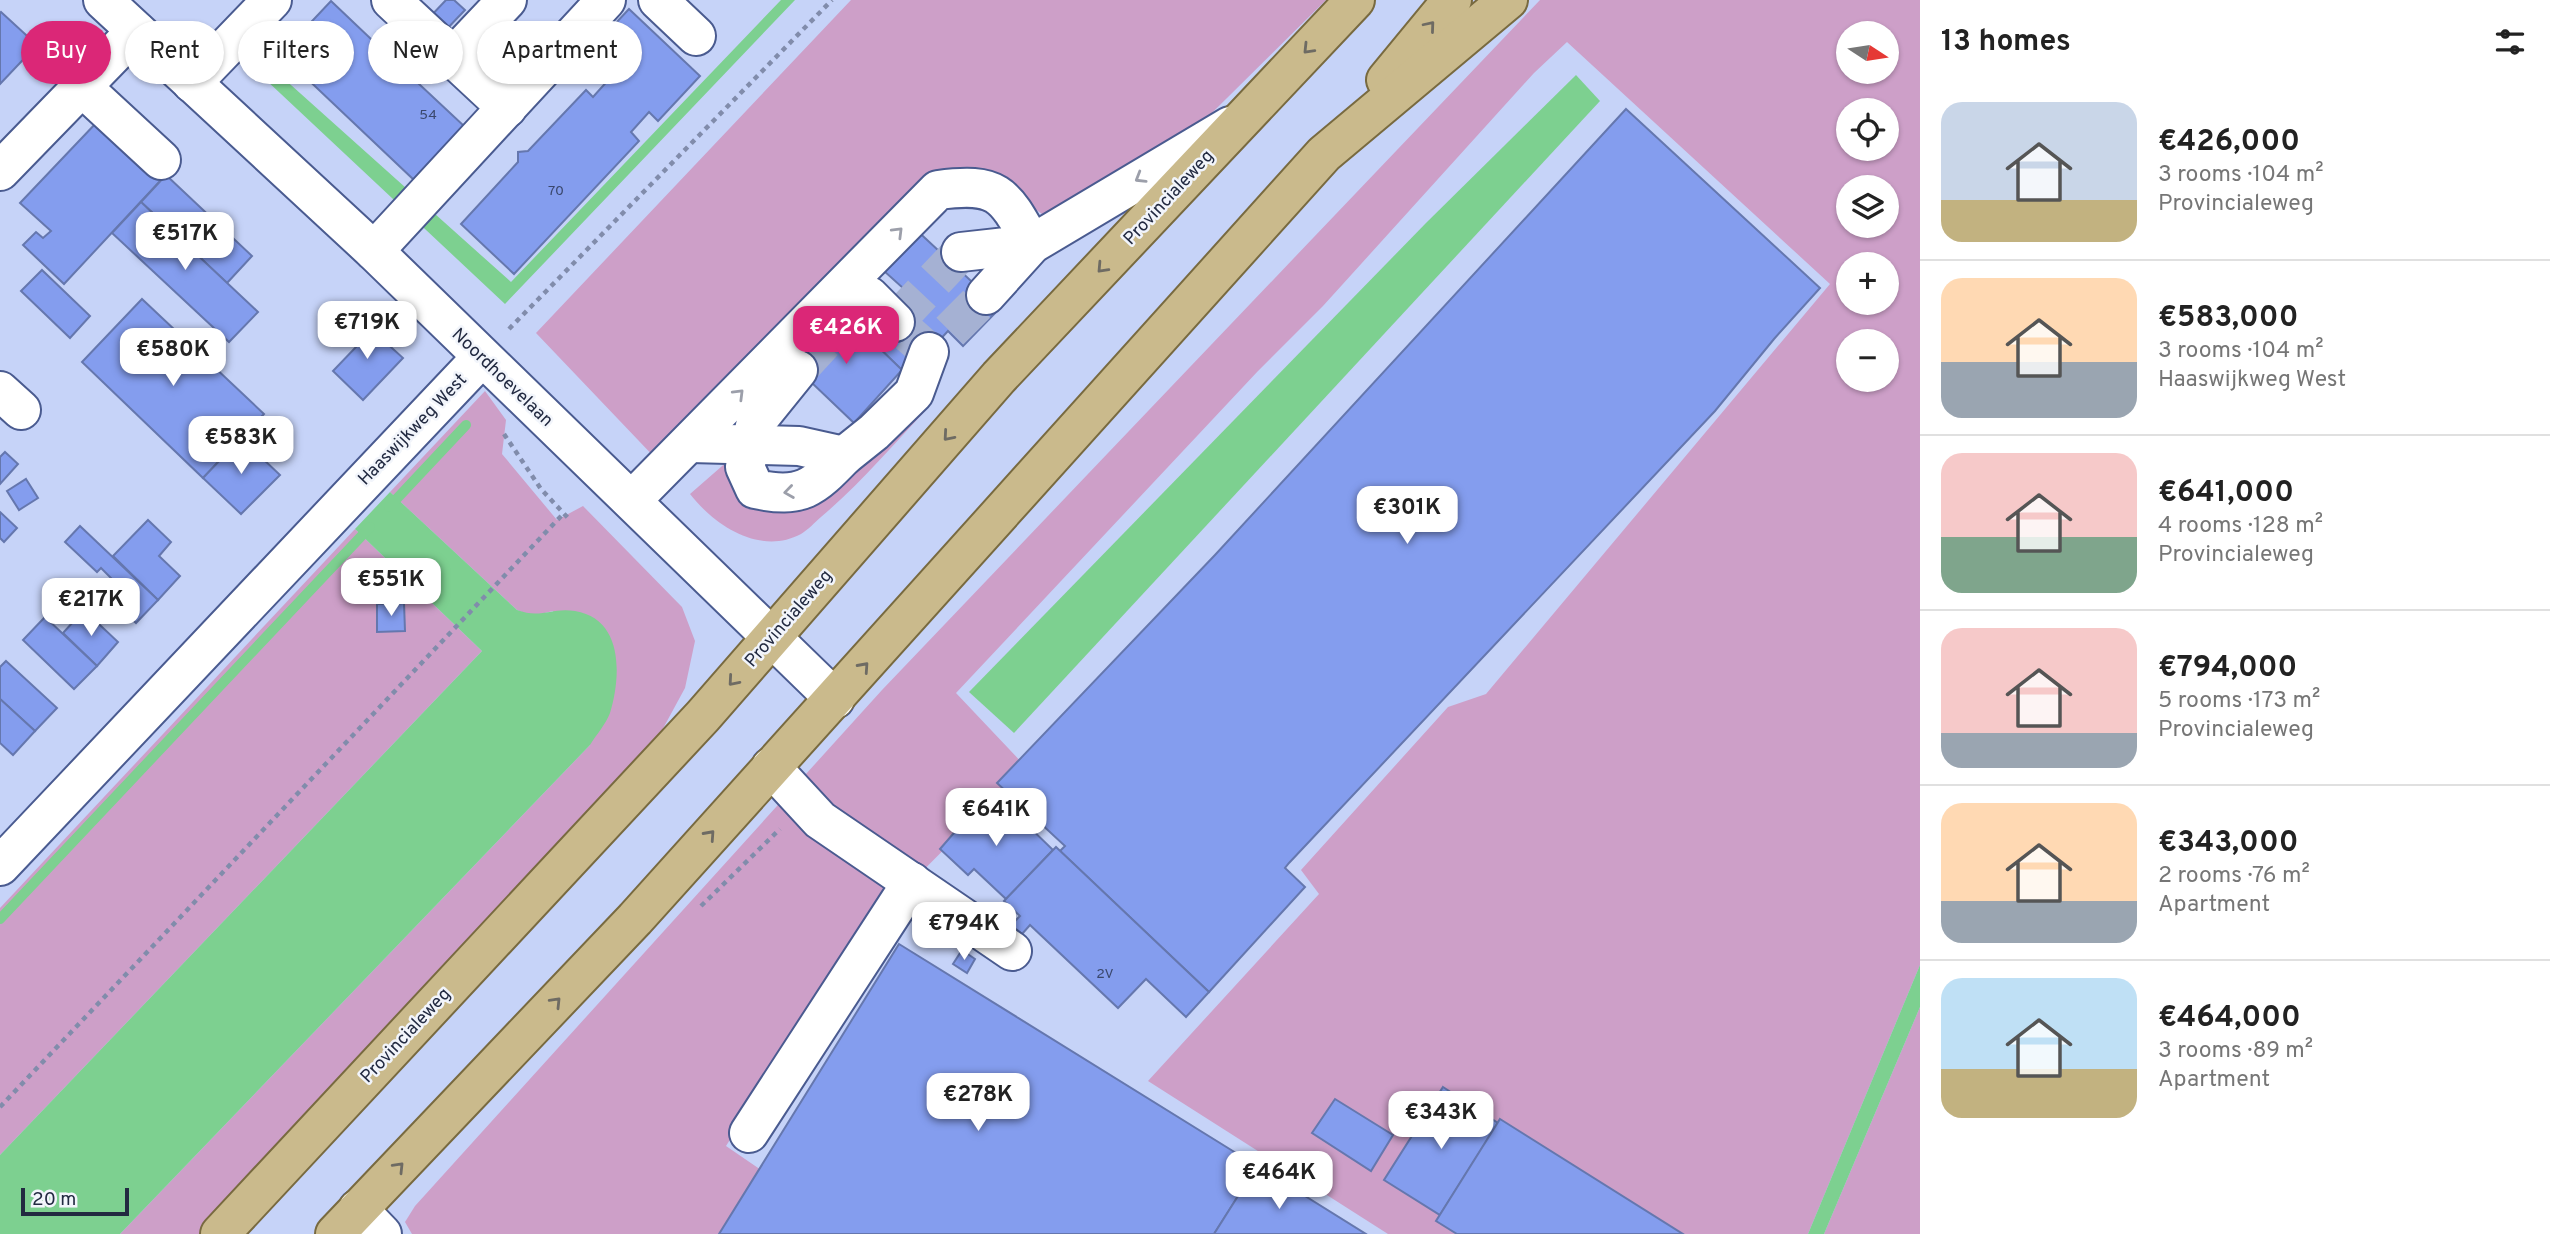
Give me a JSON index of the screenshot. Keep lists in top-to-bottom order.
{
  "streets": {
    "main road": ["Provincialeweg"],
    "street": ["Noordhoevelaan", "Haaswijkweg West"]
  },
  "crossings": [
    ["Provincialeweg", "Noordhoevelaan"],
    ["Noordhoevelaan", "Haaswijkweg West"]
  ],
  "house_numbers": ["54", "70", "2V"],
  "scale_bar": "20 m",
  "north": "right",
  "page": {
    "heading": "13 homes",
    "map_buttons": ["+", "−"],
    "chip": [
      "Buy",
      "Rent",
      "Filters",
      "New",
      "Apartment"
    ],
    "list": [
      {
        "name": "€426,000",
        "note": "3 rooms · 104 m² · Provincialeweg"
      },
      {
        "name": "€583,000",
        "note": "3 rooms · 104 m² · Haaswijkweg West"
      },
      {
        "name": "€641,000",
        "note": "4 rooms · 128 m² · Provincialeweg"
      },
      {
        "name": "€794,000",
        "note": "5 rooms · 173 m² · Provincialeweg"
      },
      {
        "name": "€343,000",
        "note": "2 rooms · 76 m² · Apartment"
      },
      {
        "name": "€464,000",
        "note": "3 rooms · 89 m² · Apartment"
      }
    ],
    "price": [
      "€517K",
      "€719K",
      "€426K",
      "€580K",
      "€583K",
      "€301K",
      "€551K",
      "€217K",
      "€641K",
      "€794K",
      "€278K",
      "€343K",
      "€464K"
    ],
    "scale": "20 m"
  }
}
